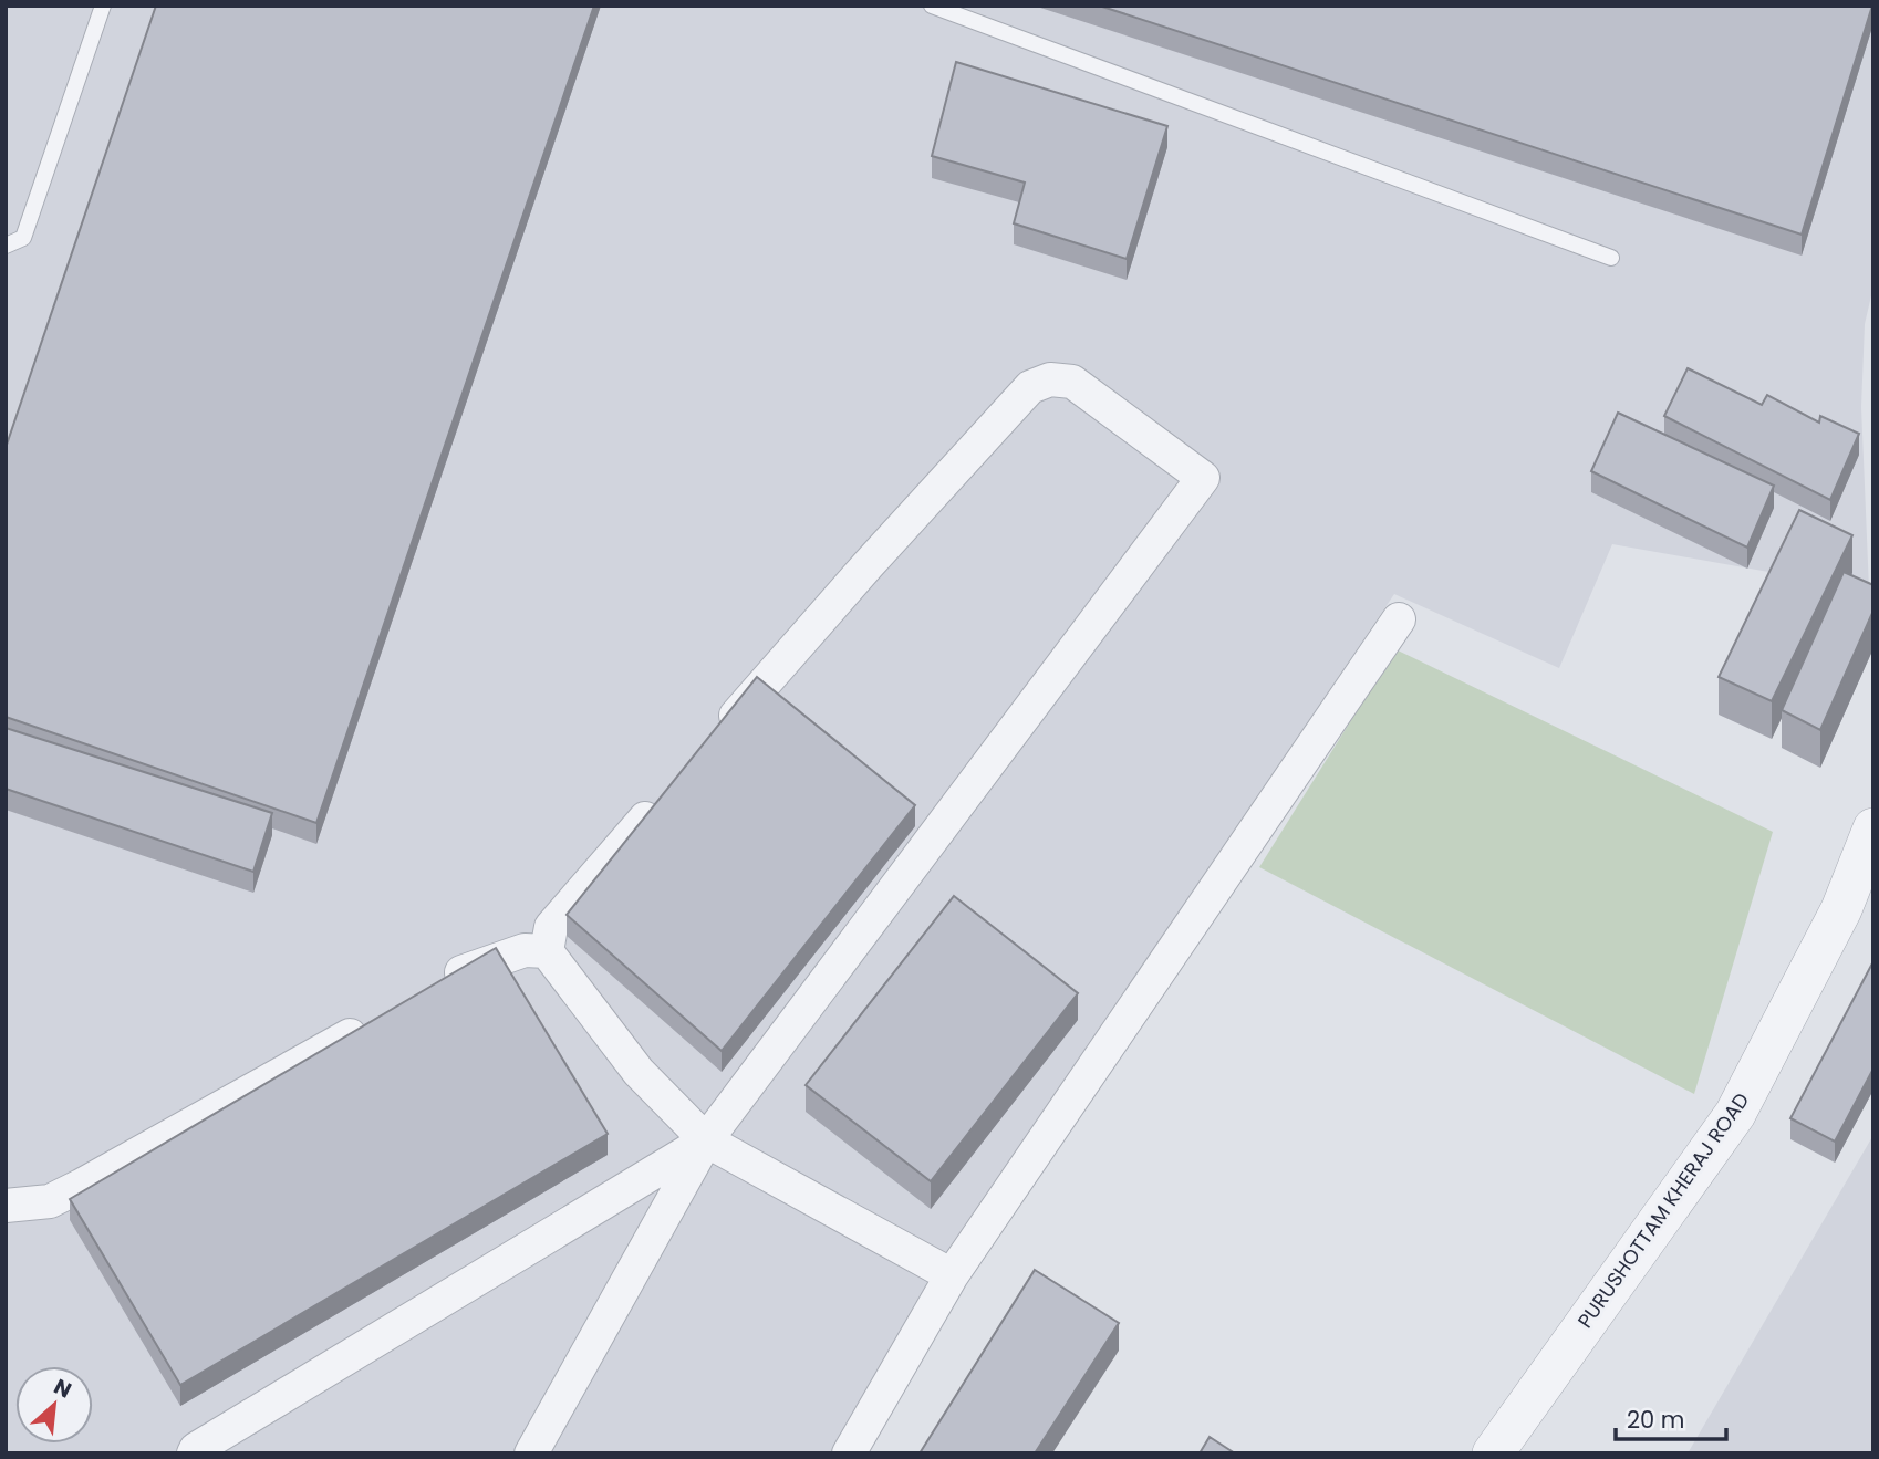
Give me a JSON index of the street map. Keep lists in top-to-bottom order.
{
  "streets": {
    "street": ["PURUSHOTTAM KHERAJ ROAD"]
  },
  "scale_bar": "20 m",
  "north": "top right"
}
